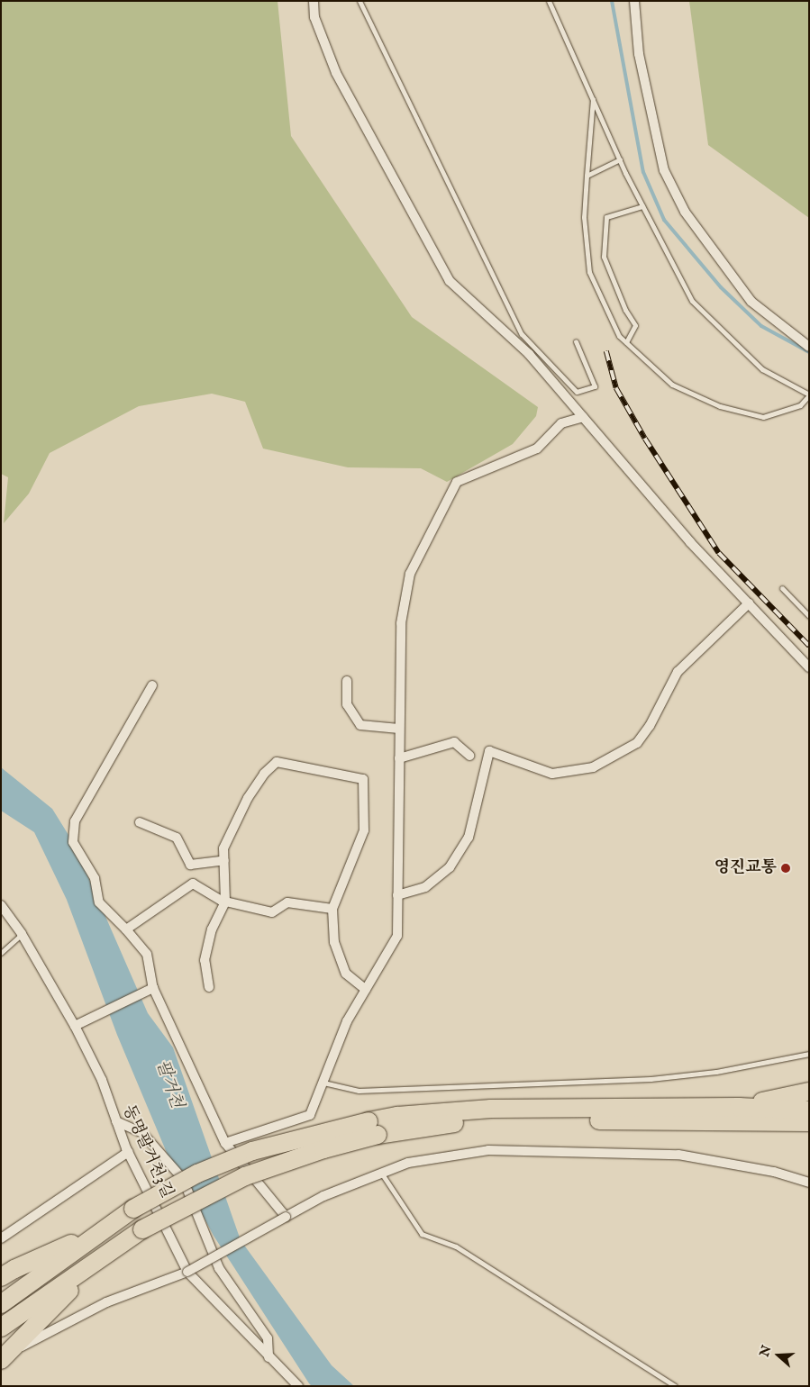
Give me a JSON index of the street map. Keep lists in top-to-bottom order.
{
  "streets": {
    "street": ["동명팔거천3길"]
  },
  "water": ["팔거천"],
  "places": ["영진교통"],
  "north": "left"
}
